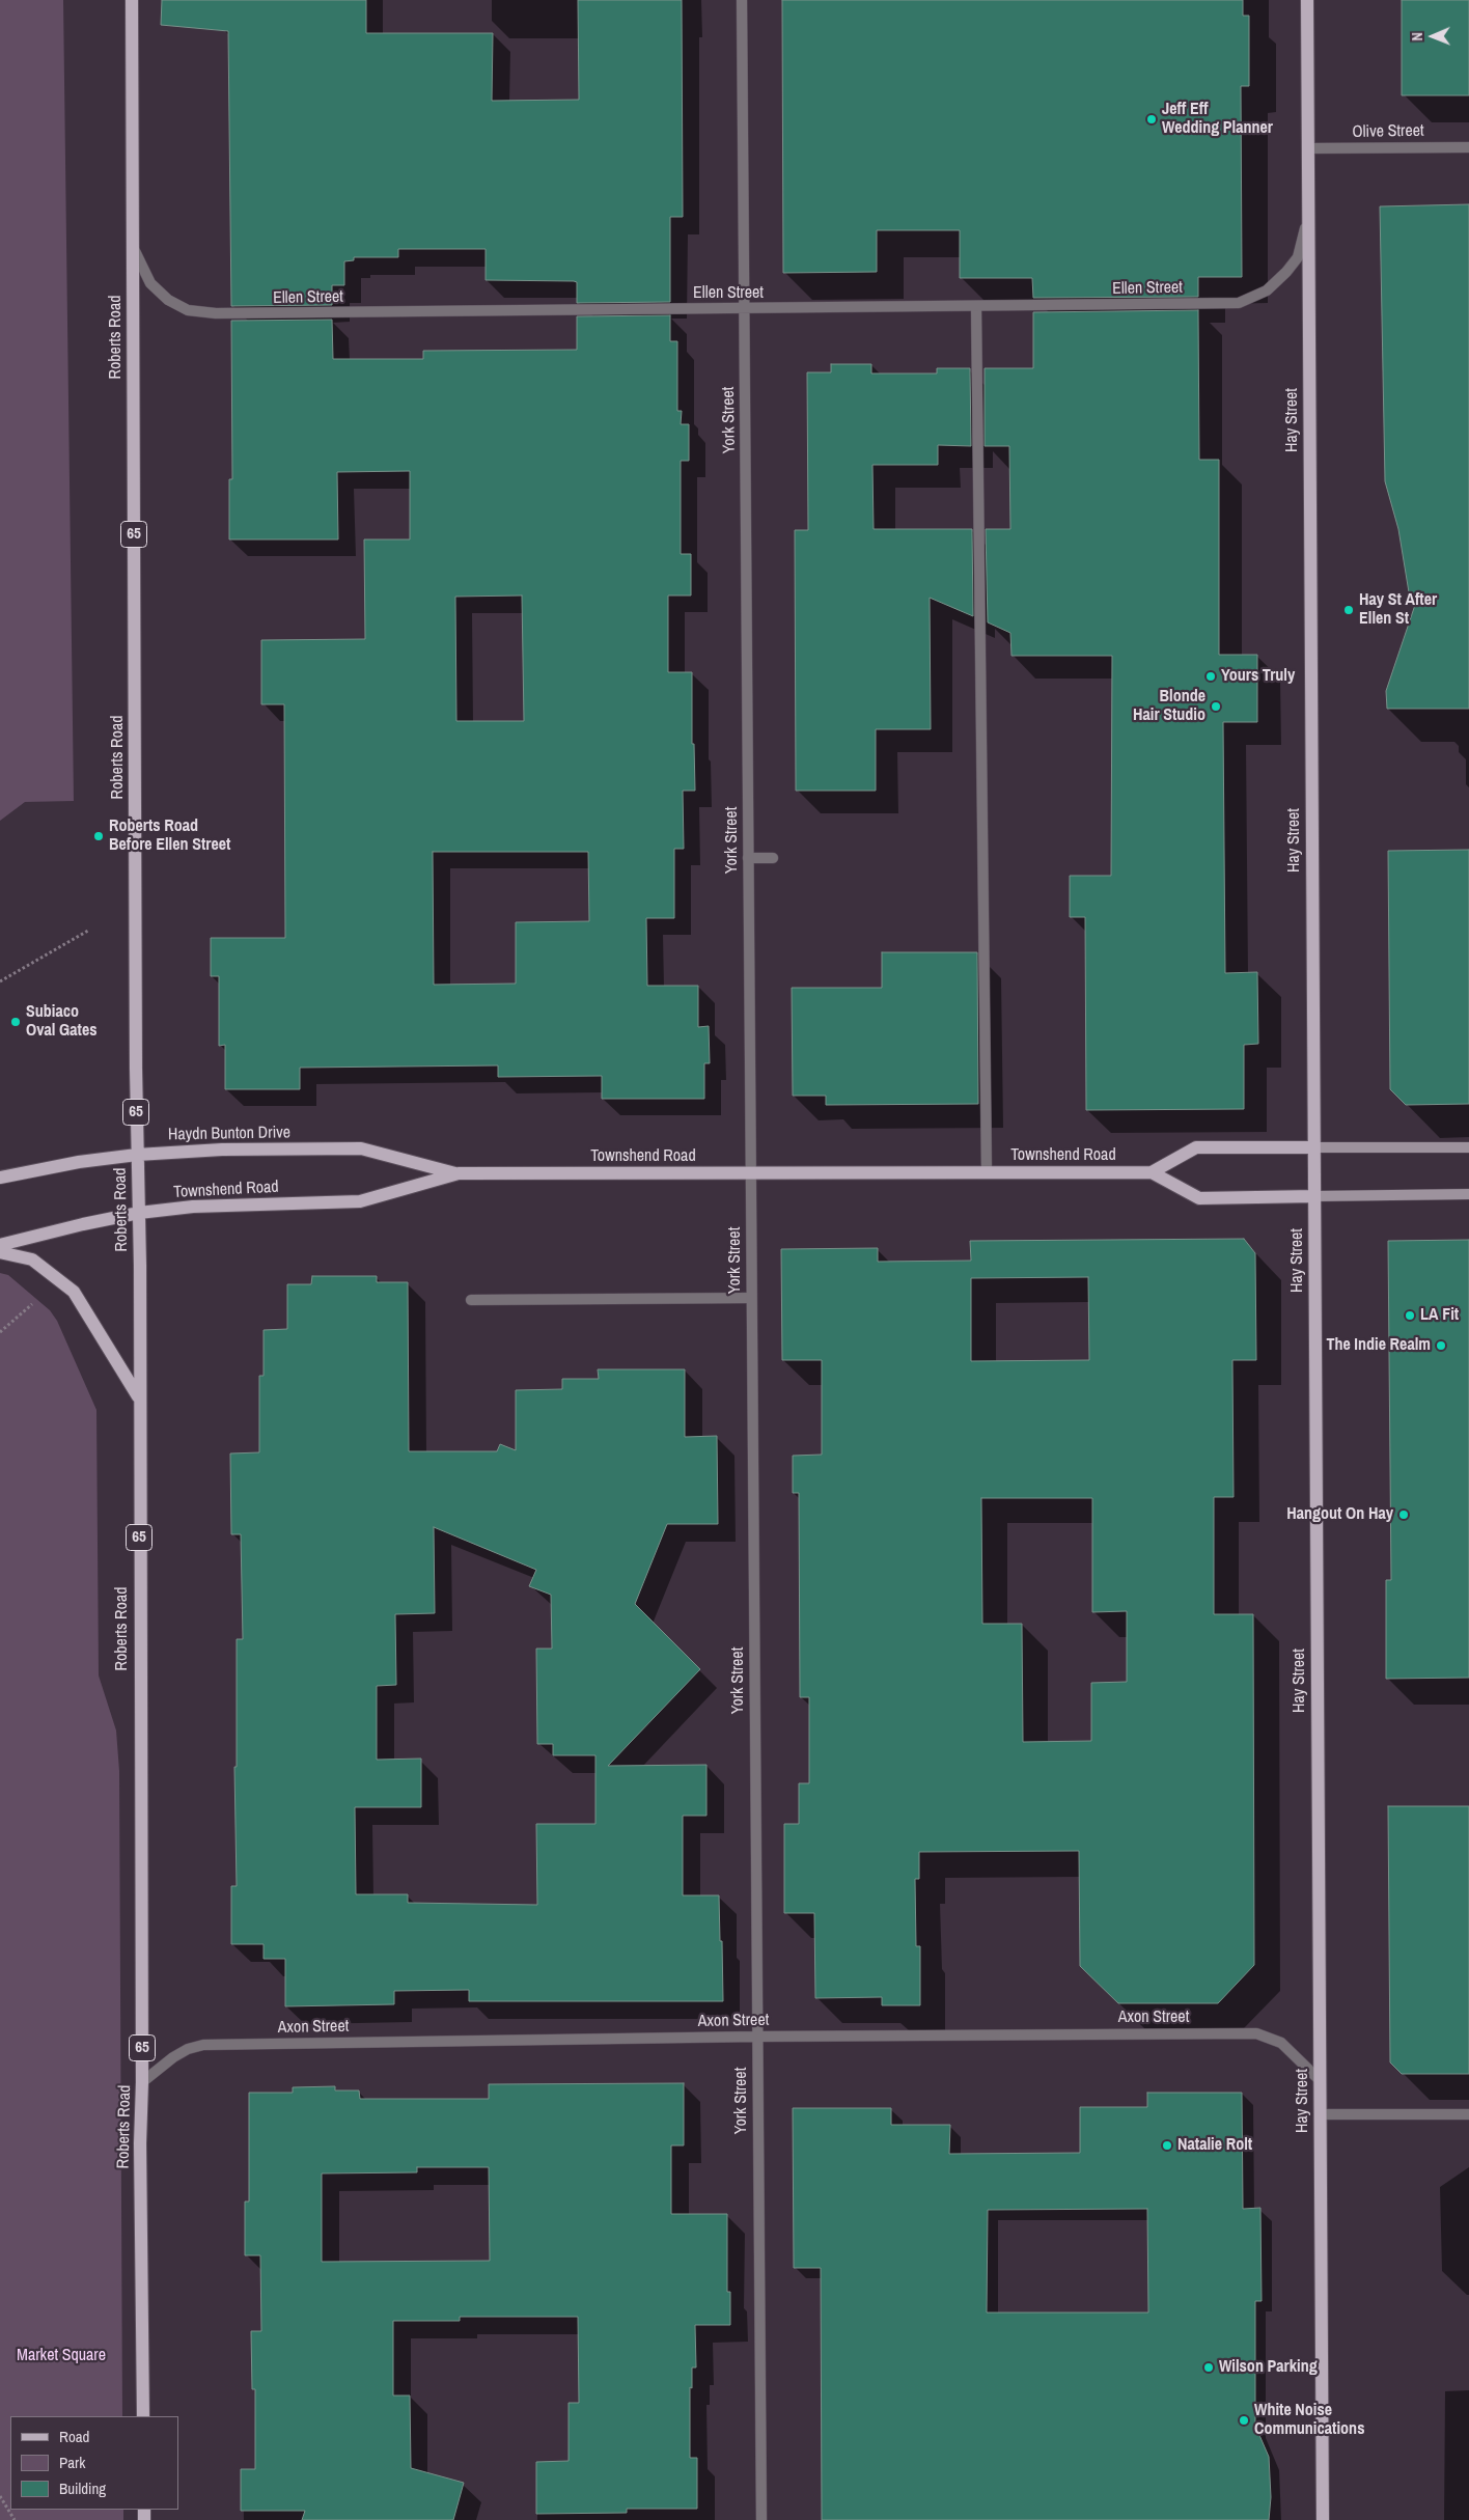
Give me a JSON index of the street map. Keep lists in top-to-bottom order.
{
  "streets": {
    "main road": [
      "Roberts Road",
      "Hay Street",
      "65",
      "Haydn Bunton Drive",
      "Townshend Road"
    ],
    "street": [
      "Olive Street",
      "Ellen Street",
      "York Street",
      "Axon Street"
    ]
  },
  "crossings": [
    ["Olive Street", "Hay Street"],
    ["Ellen Street", "Roberts Road"],
    ["Ellen Street", "York Street"],
    ["Ellen Street", "Hay Street"],
    ["Roberts Road", "Haydn Bunton Drive"],
    ["Roberts Road", "Townshend Road"],
    ["Roberts Road", "Axon Street"],
    ["York Street", "Townshend Road"],
    ["York Street", "Axon Street"],
    ["Hay Street", "Townshend Road"],
    ["Hay Street", "Axon Street"],
    ["Haydn Bunton Drive", "Townshend Road"]
  ],
  "parks": ["Market Square"],
  "places": [
    "Jeff Eff Wedding Planner",
    "Hay St After Ellen St",
    "Yours Truly",
    "Blonde Hair Studio",
    "Roberts Road Before Ellen Street",
    "Subiaco Oval Gates",
    "LA Fit",
    "The Indie Realm",
    "Hangout On Hay",
    "Natalie Rolt",
    "Wilson Parking",
    "White Noise Communications"
  ],
  "legend": ["Road", "Park", "Building"],
  "north": "left"
}
